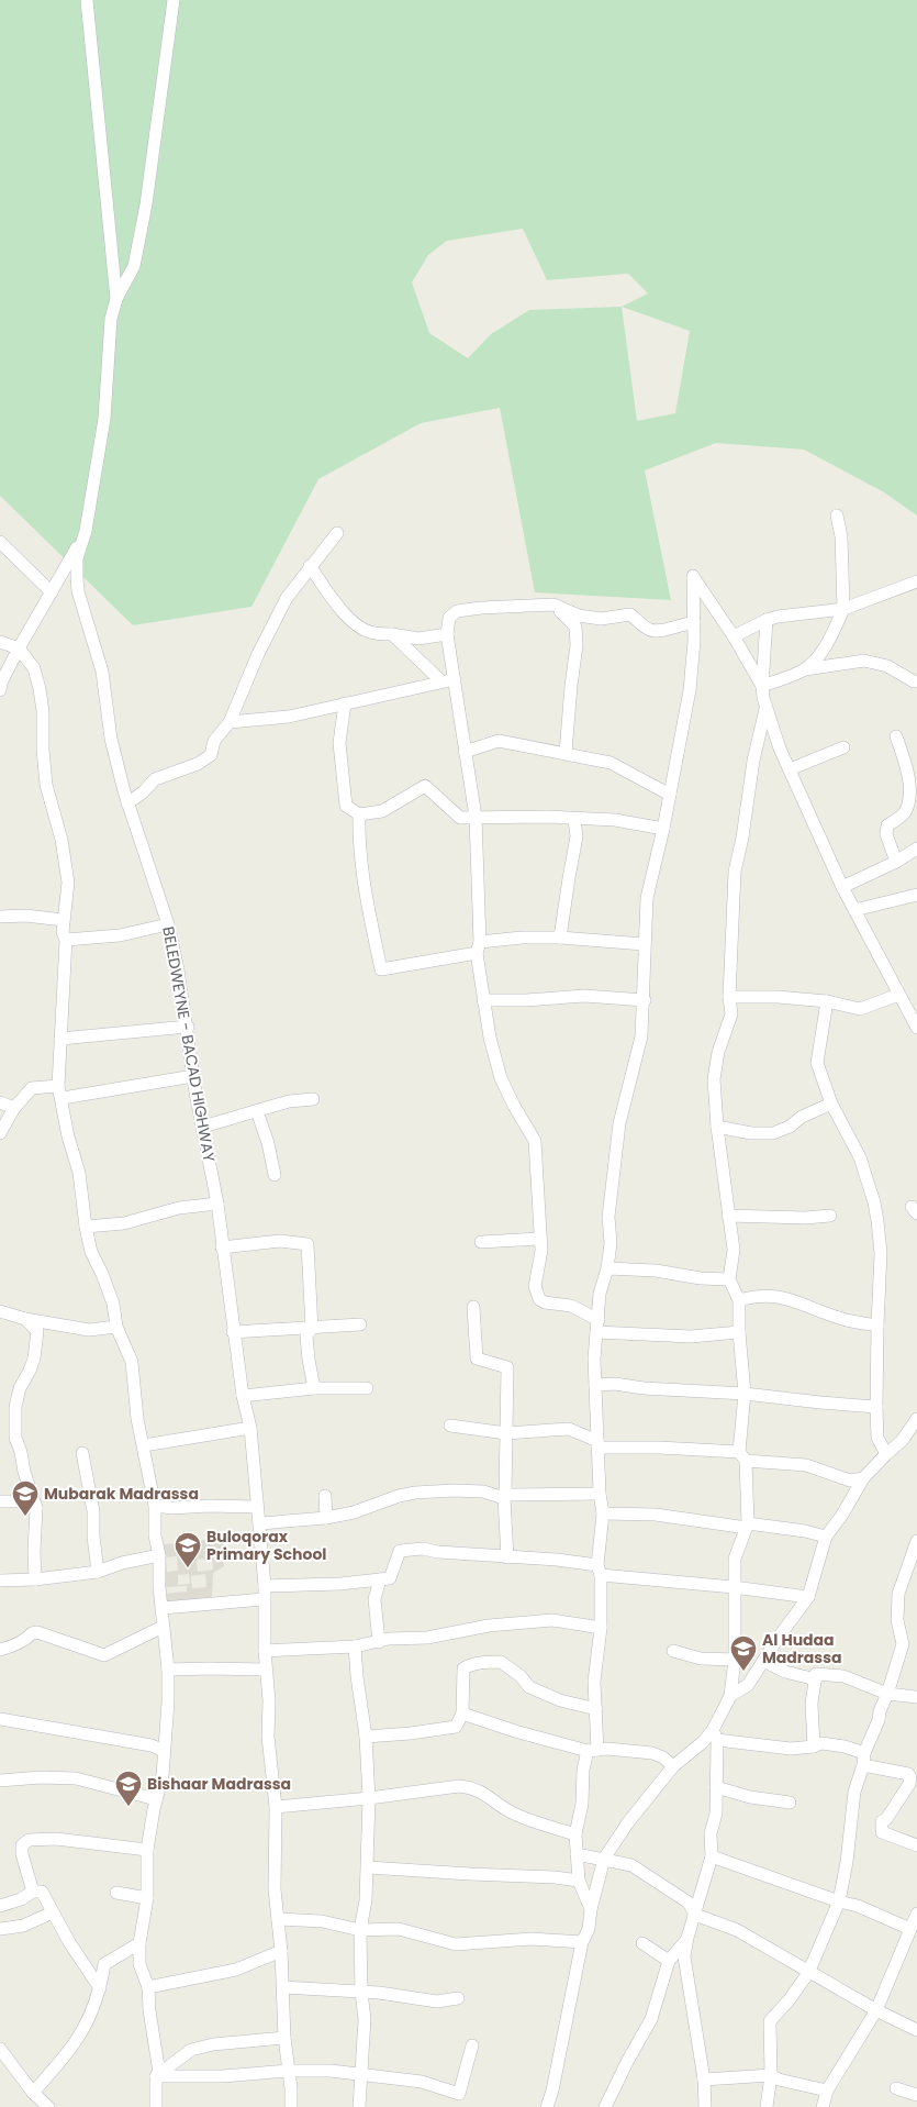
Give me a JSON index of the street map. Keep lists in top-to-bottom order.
{
  "streets": {
    "street": ["BELEDWEYNE - BACAD HIGHWAY"]
  },
  "places": {
    "school or university": [
      "Mubarak Madrassa",
      "Buloqorax Primary School",
      "Al Hudaa Madrassa",
      "Bishaar Madrassa"
    ]
  }
}
